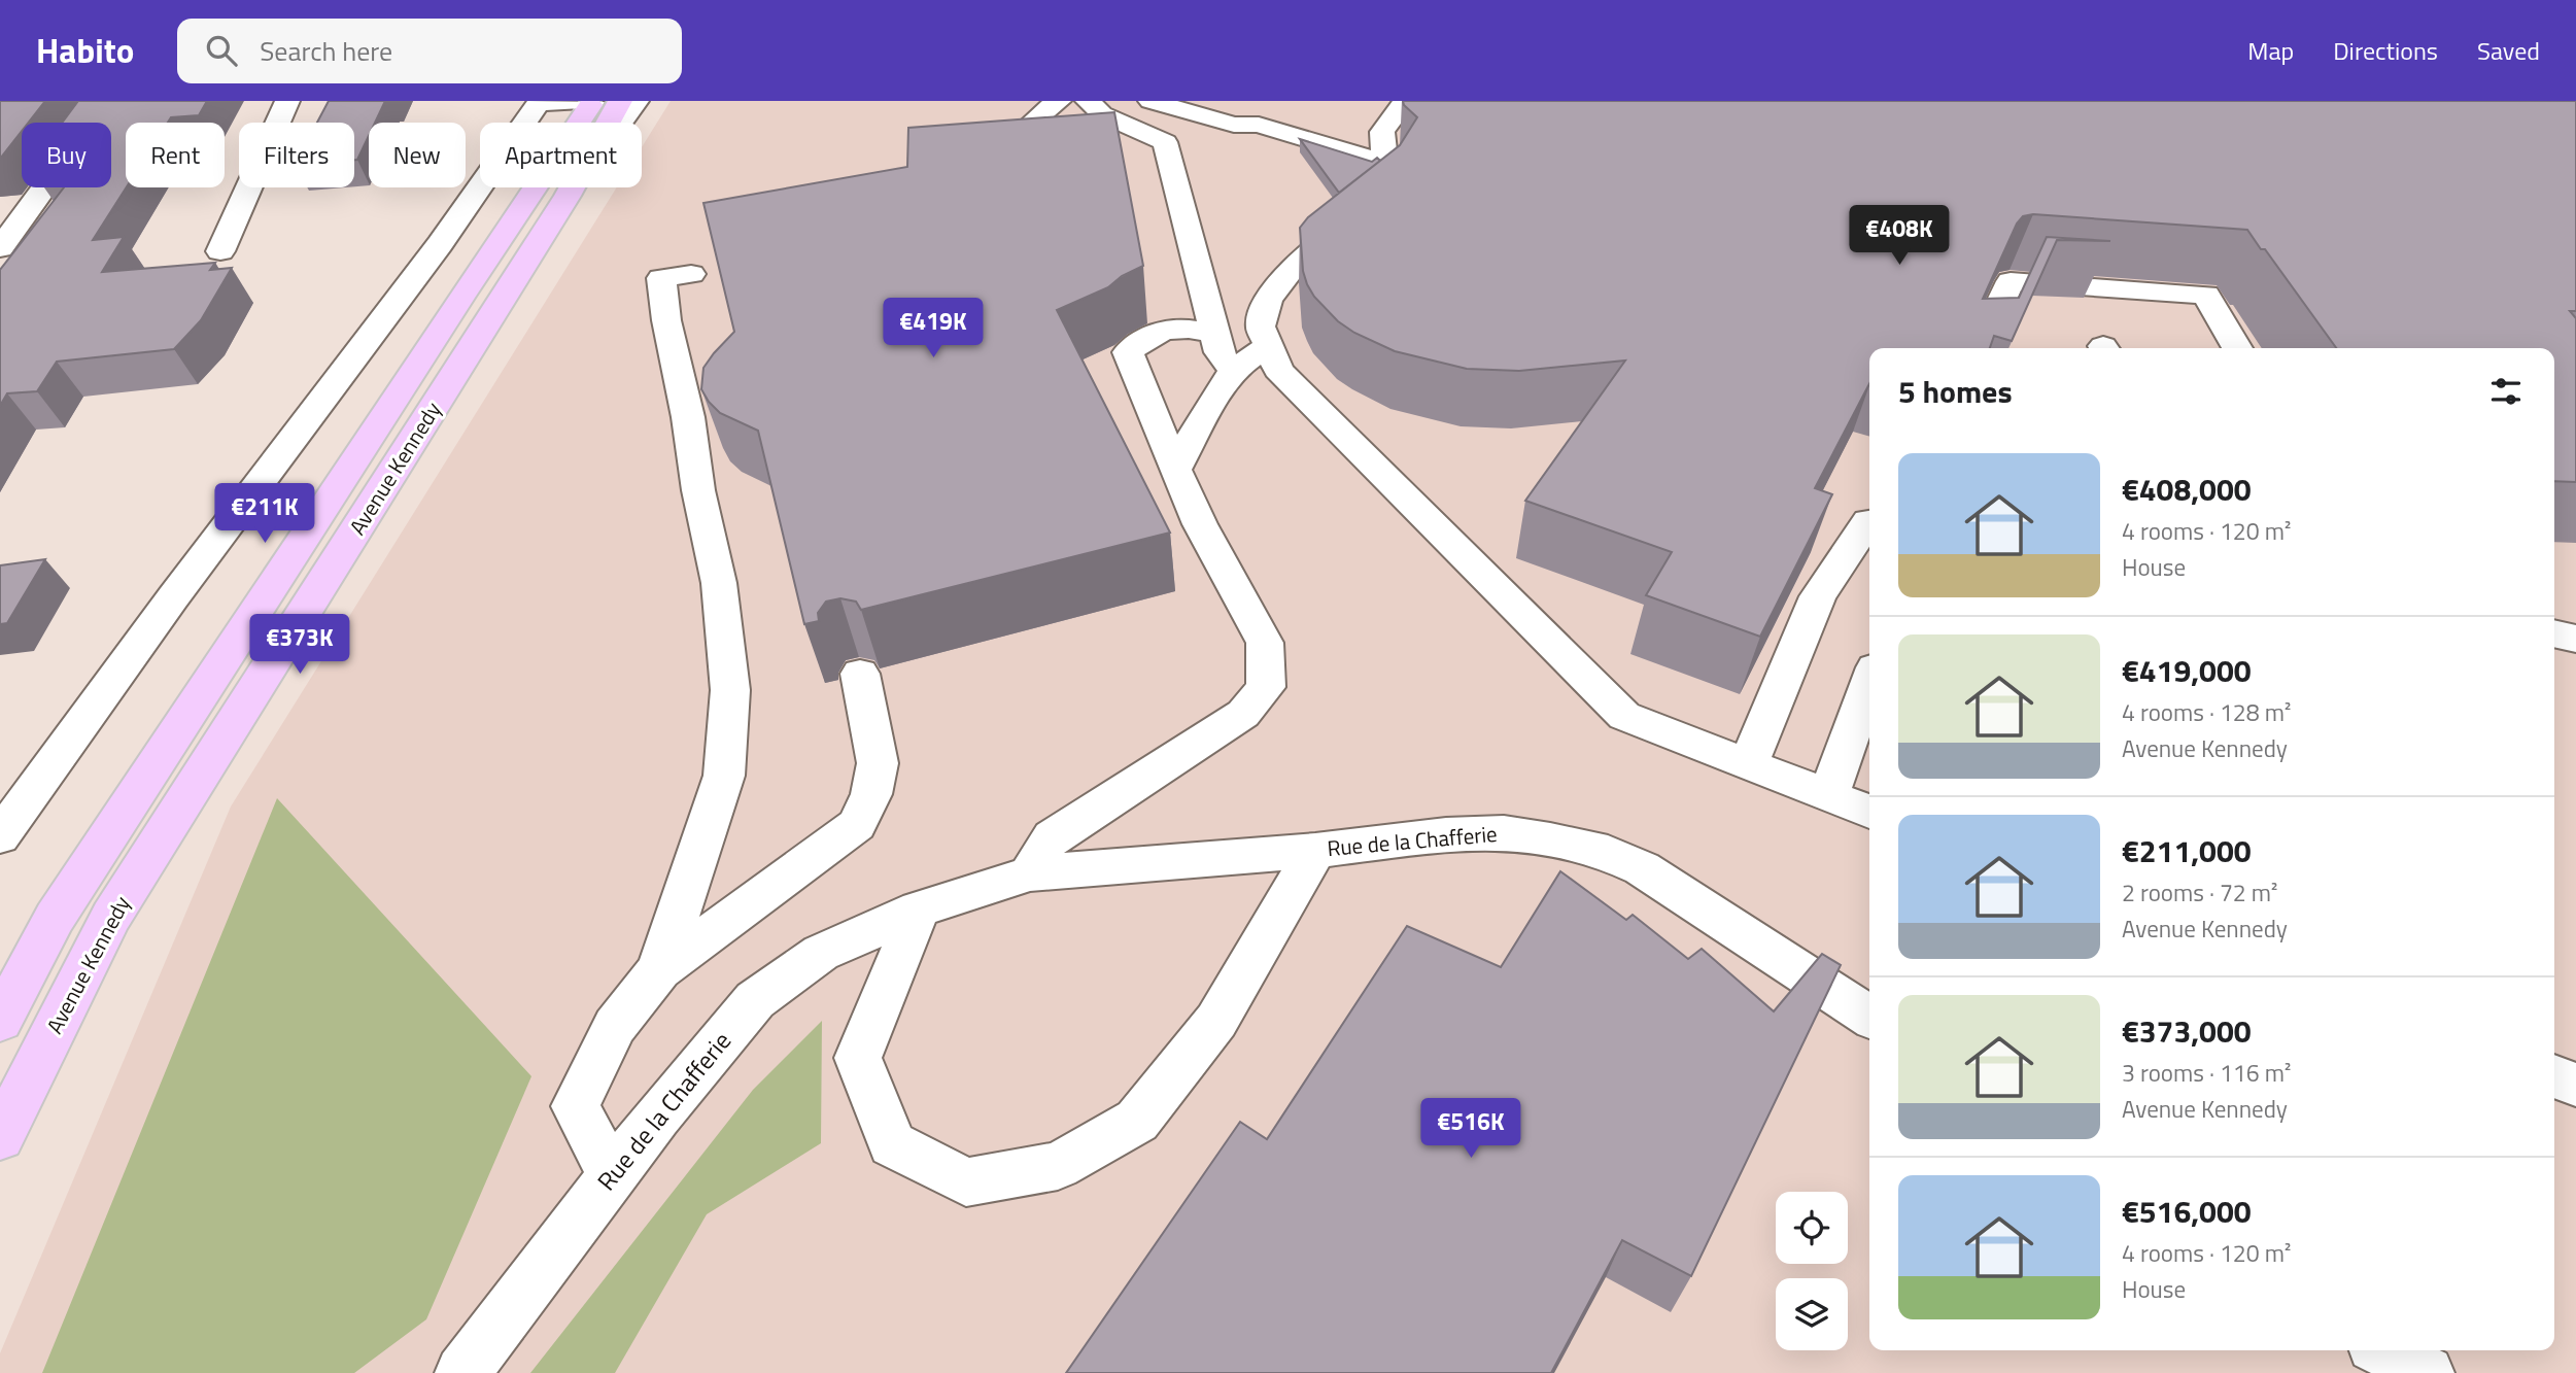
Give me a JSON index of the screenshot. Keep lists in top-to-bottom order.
{
  "streets": {
    "main road": ["Avenue Kennedy"],
    "street": ["Rue de la Chafferie"]
  },
  "page": {
    "header": "Habito",
    "search": "Search here",
    "nav": ["Map", "Directions", "Saved"],
    "chip": [
      "Buy",
      "Rent",
      "Filters",
      "New",
      "Apartment"
    ],
    "price": [
      "€408K",
      "€419K",
      "€211K",
      "€373K",
      "€516K"
    ],
    "heading": "5 homes",
    "list": [
      {
        "name": "€408,000",
        "note": "4 rooms · 120 m² · House"
      },
      {
        "name": "€419,000",
        "note": "4 rooms · 128 m² · Avenue Kennedy"
      },
      {
        "name": "€211,000",
        "note": "2 rooms · 72 m² · Avenue Kennedy"
      },
      {
        "name": "€373,000",
        "note": "3 rooms · 116 m² · Avenue Kennedy"
      },
      {
        "name": "€516,000",
        "note": "4 rooms · 120 m² · House"
      }
    ]
  }
}
